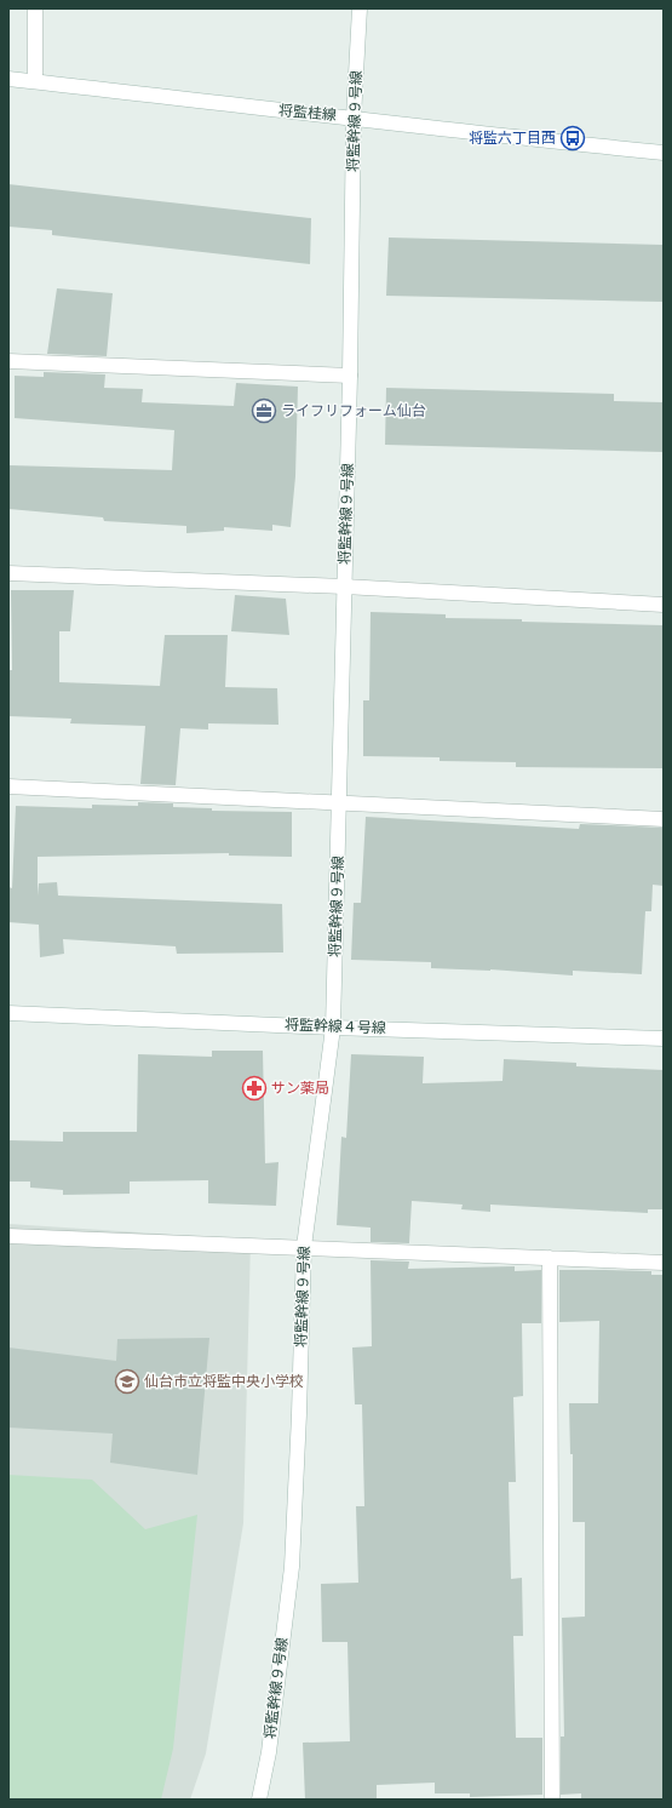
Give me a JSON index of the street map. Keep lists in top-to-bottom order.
{
  "streets": {
    "street": ["将監桂線", "将監幹線９号線", "将監幹線４号線"]
  },
  "crossings": [
    ["将監桂線", "将監幹線９号線"],
    ["将監幹線９号線", "将監幹線４号線"]
  ],
  "places": {
    "bus stop": ["将監六丁目西"],
    "office": ["ライフリフォーム仙台"],
    "pharmacy": ["サン薬局"],
    "school or university": ["仙台市立将監中央小学校"]
  }
}
